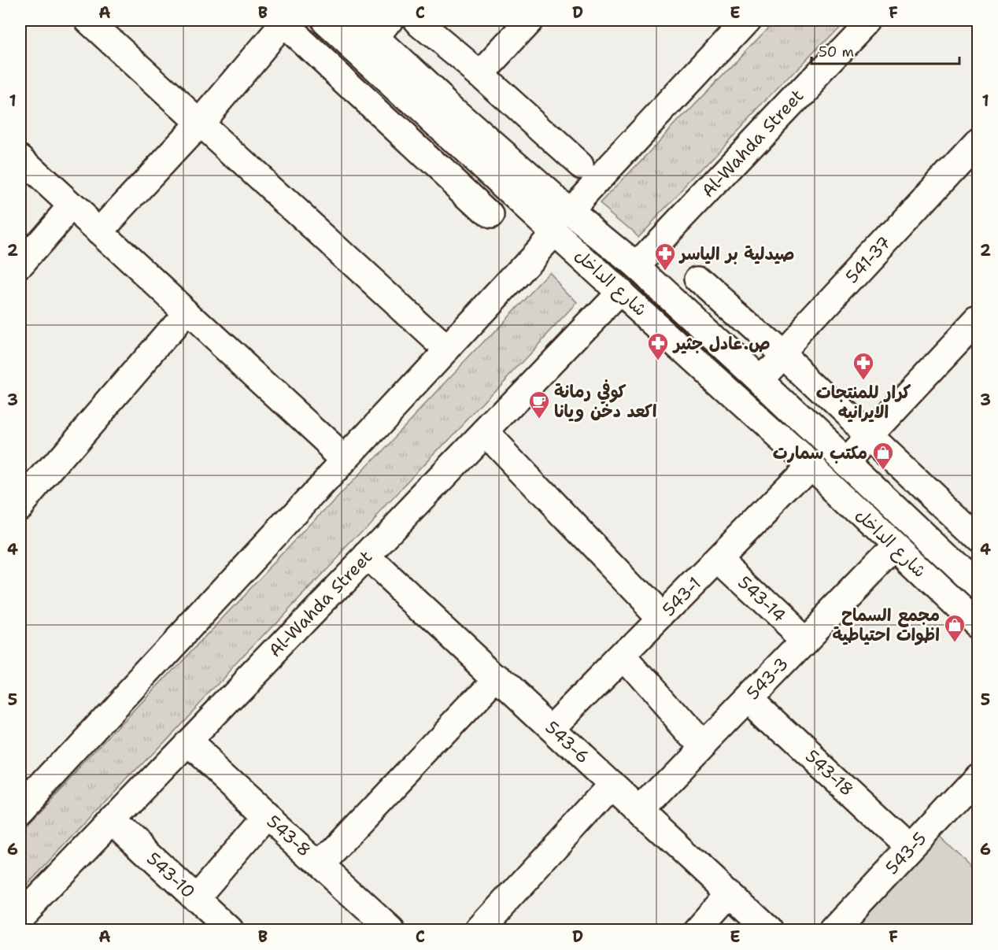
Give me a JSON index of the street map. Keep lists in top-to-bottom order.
{
  "streets": {
    "street": [
      "Al-Wahda Street",
      "541-37",
      "شارع الداخل",
      "543-1",
      "543-14",
      "543-3",
      "543-6",
      "543-18",
      "543-8",
      "543-5",
      "543-10"
    ]
  },
  "crossings": [
    ["Al-Wahda Street", "شارع الداخل"],
    ["Al-Wahda Street", "543-6"],
    ["Al-Wahda Street", "543-8"],
    ["Al-Wahda Street", "543-10"],
    ["541-37", "شارع الداخل"],
    ["شارع الداخل", "543-1"],
    ["شارع الداخل", "543-3"],
    ["543-1", "543-14"],
    ["543-1", "543-6"],
    ["543-14", "543-3"],
    ["543-3", "543-6"],
    ["543-3", "543-18"],
    ["543-18", "543-5"]
  ],
  "places": {
    "pharmacy": ["صيدلية بر الياسر", "ص.عادل جثير", "كرار للمنتجات الايرانيه"],
    "cafe": ["كوفي رمانة اكعد دخن ويانا"],
    "shop": ["مكتب سمارت", "مجمع السماح اظوات احتياطية"]
  },
  "scale_bar": "50 m",
  "grid": {
    "columns": [
      "A",
      "B",
      "C",
      "D",
      "E",
      "F"
    ],
    "rows": [
      "1",
      "2",
      "3",
      "4",
      "5",
      "6"
    ]
  }
}
